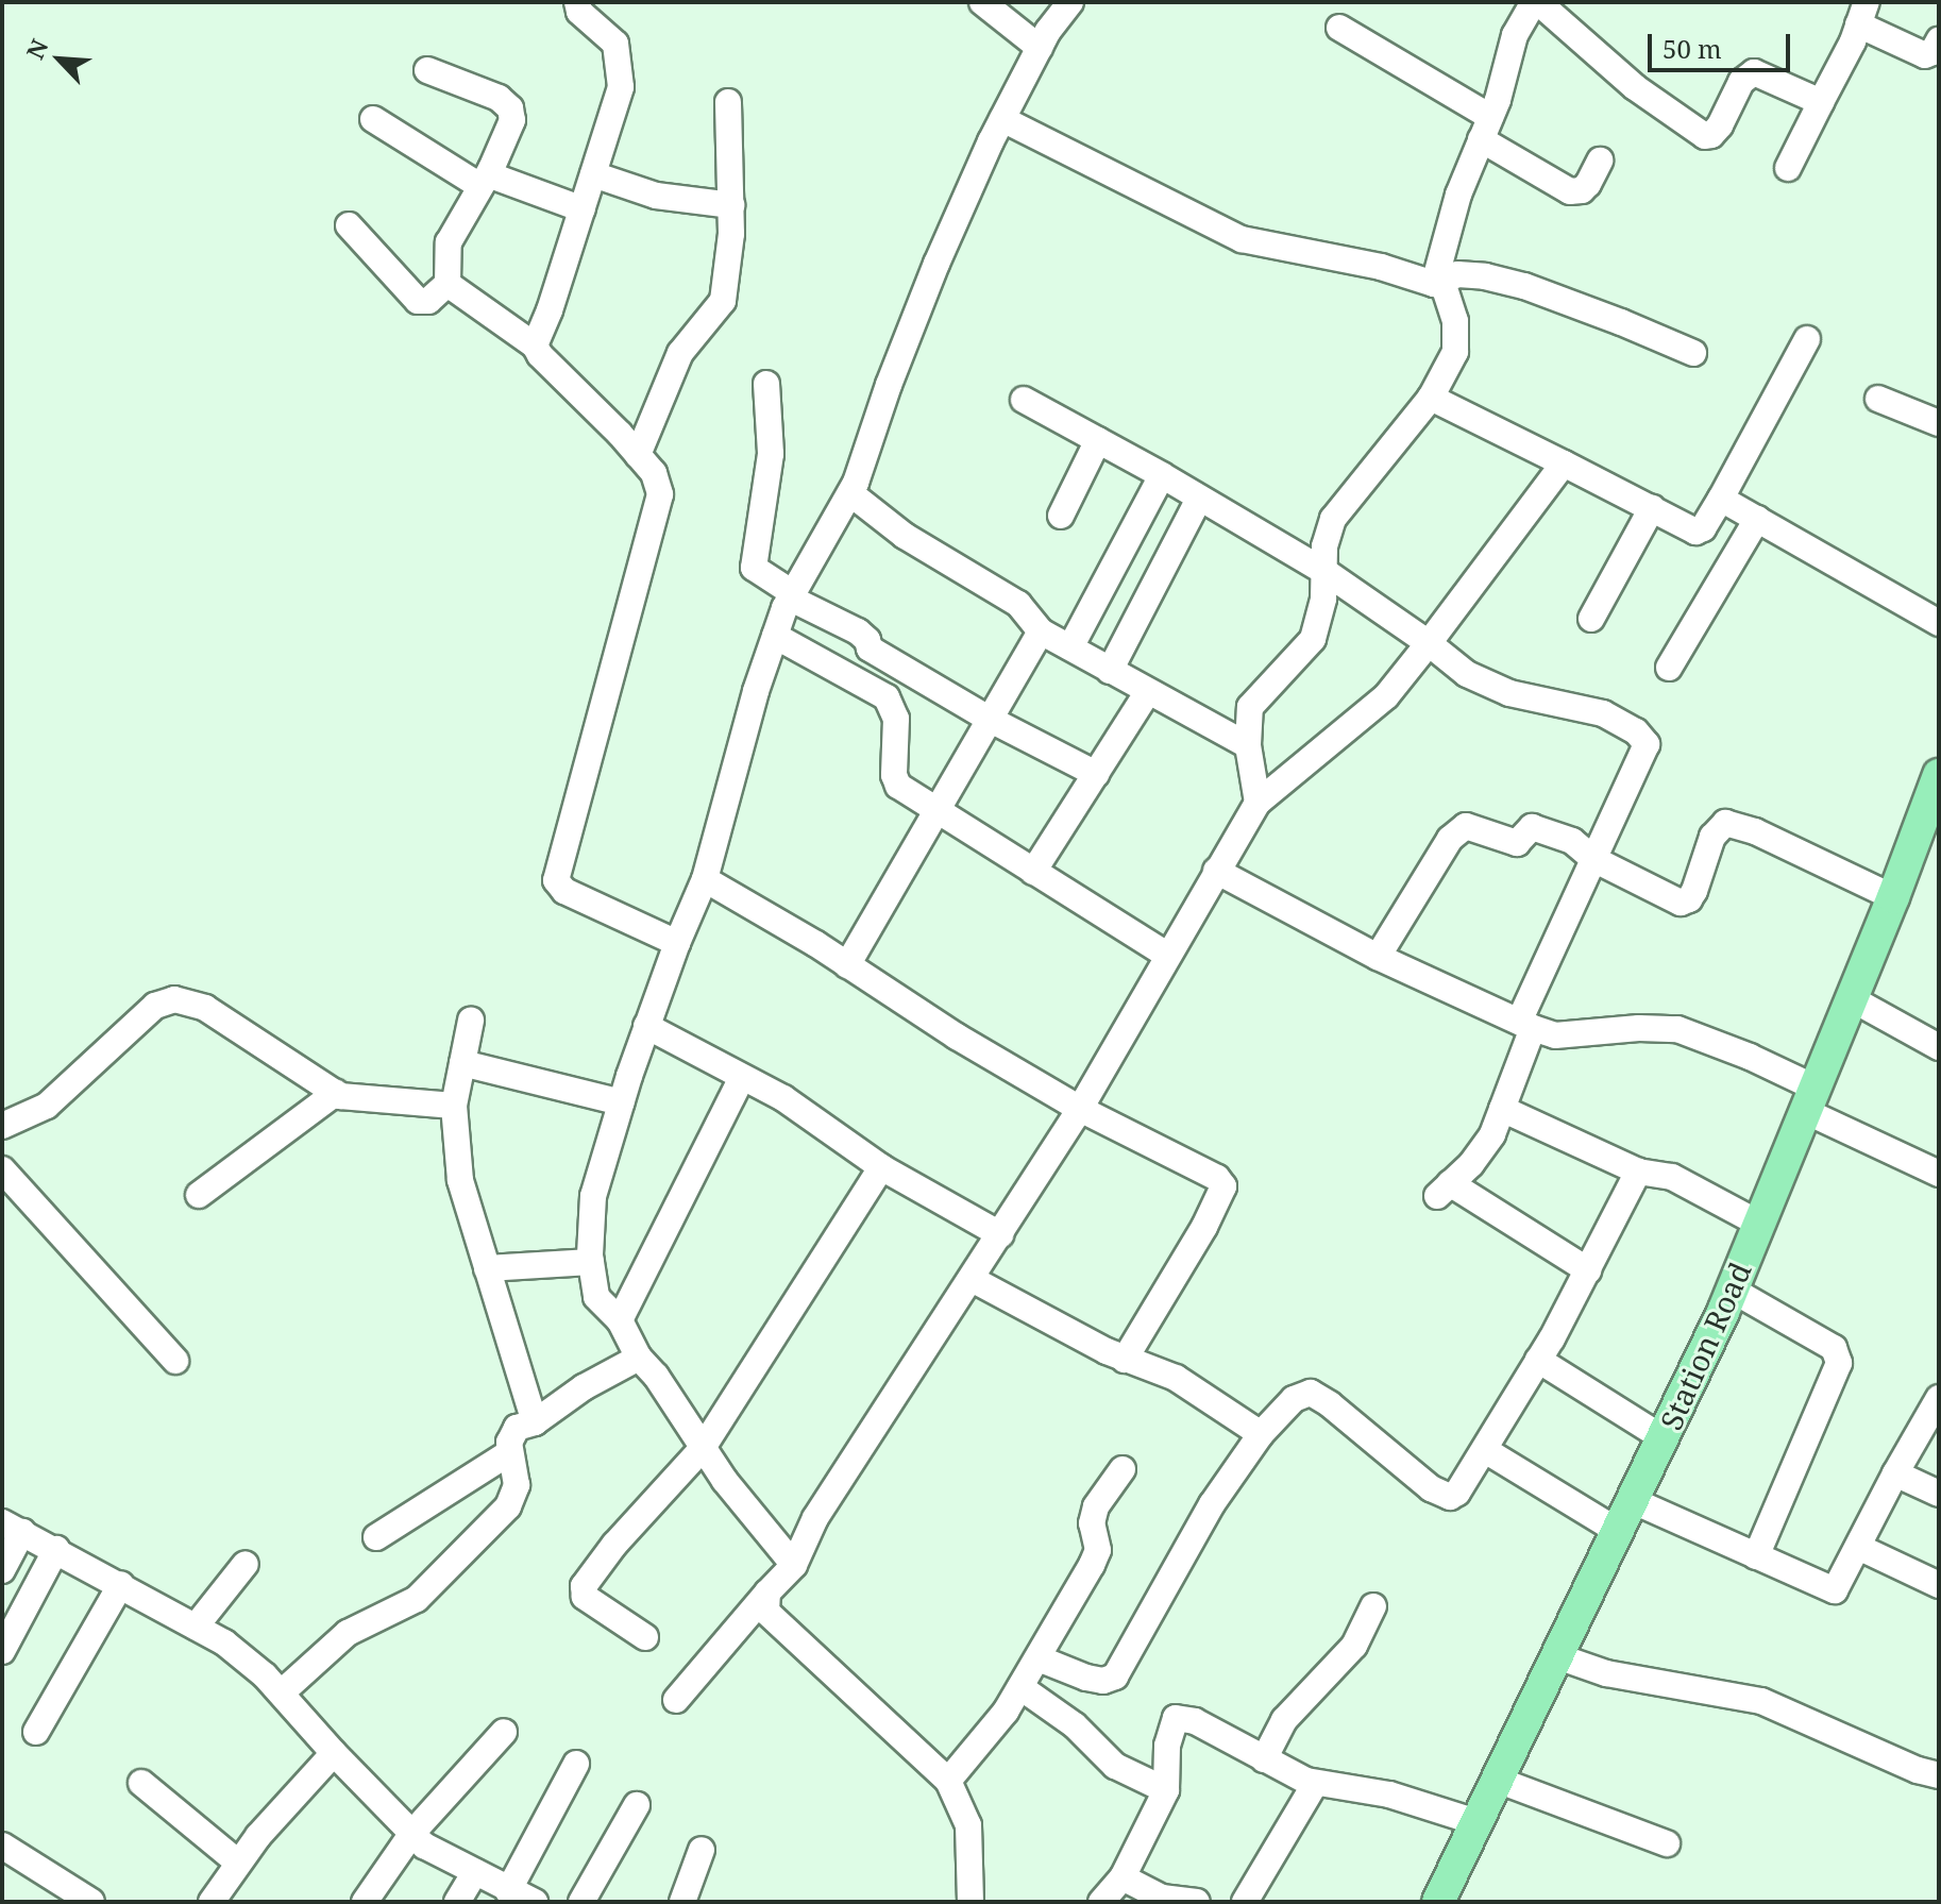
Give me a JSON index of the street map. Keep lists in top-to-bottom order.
{
  "streets": {
    "main road": ["Station Road"]
  },
  "scale_bar": "50 m",
  "north": "top left"
}
